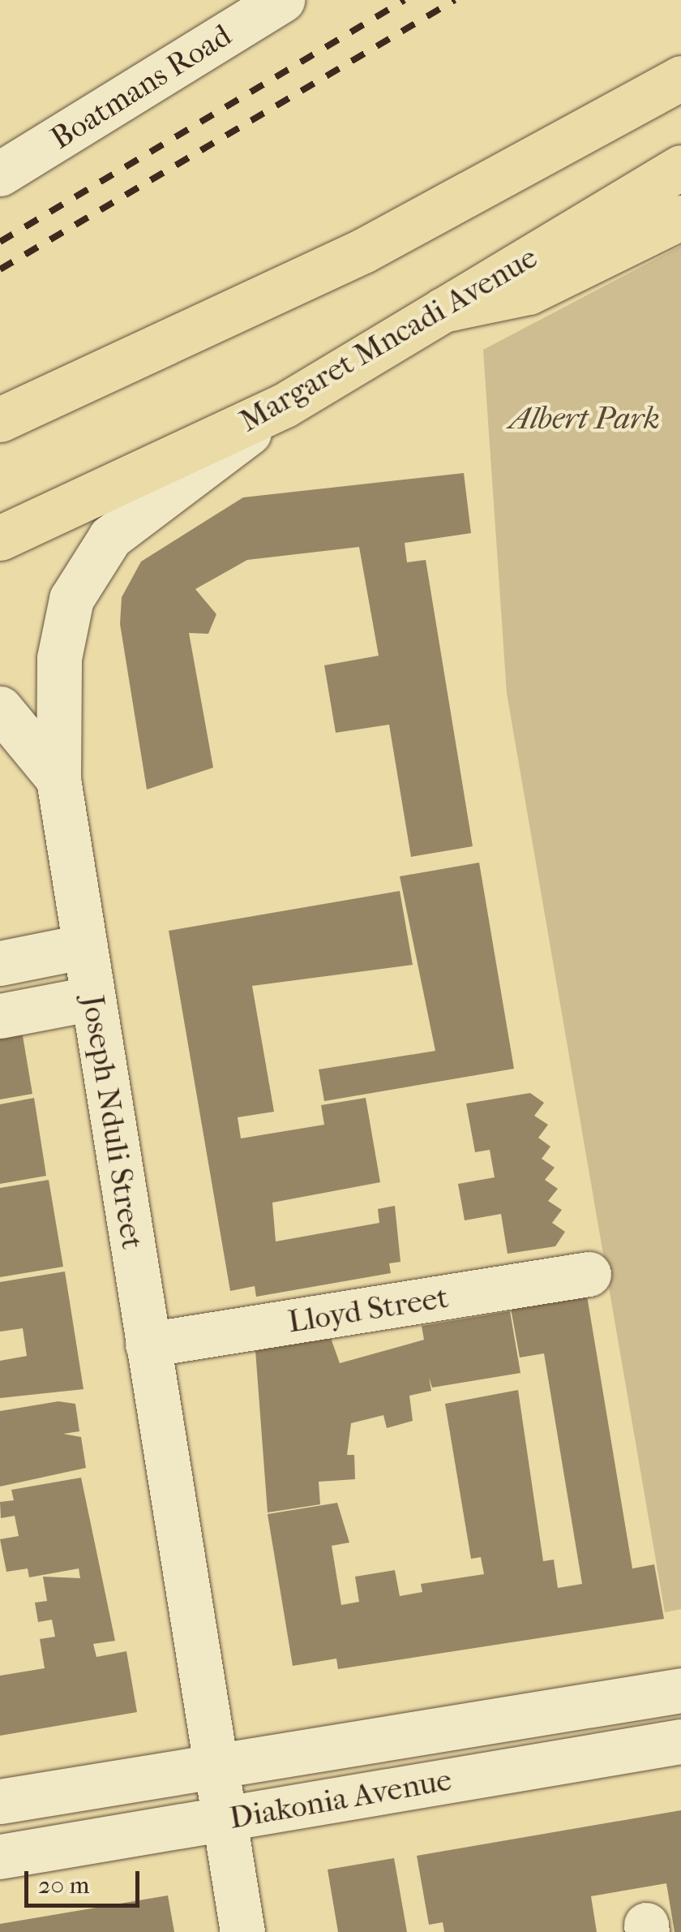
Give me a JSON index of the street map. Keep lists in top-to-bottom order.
{
  "streets": {
    "main road": ["Margaret Mncadi Avenue"],
    "street": [
      "Boatmans Road",
      "Joseph Nduli Street",
      "Lloyd Street",
      "Diakonia Avenue"
    ]
  },
  "crossings": [
    ["Margaret Mncadi Avenue", "Joseph Nduli Street"],
    ["Joseph Nduli Street", "Lloyd Street"],
    ["Joseph Nduli Street", "Diakonia Avenue"]
  ],
  "parks": ["Albert Park"],
  "scale_bar": "20 m"
}
